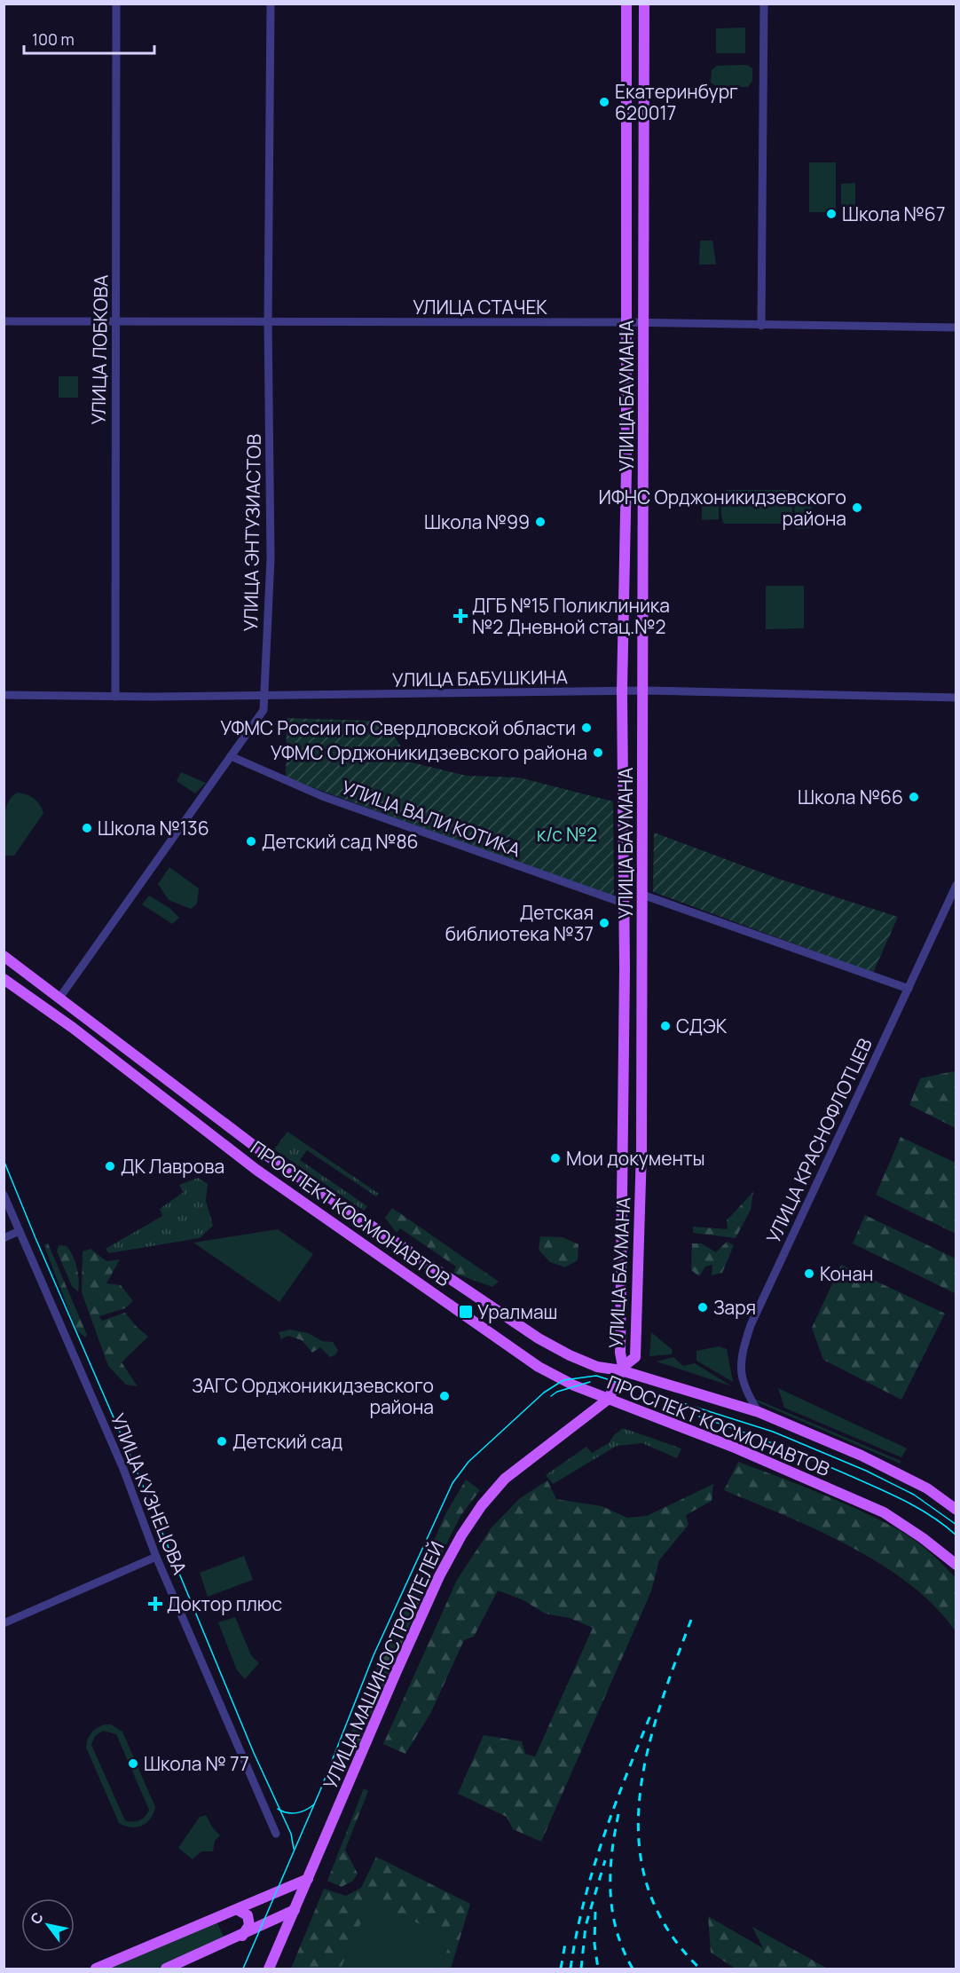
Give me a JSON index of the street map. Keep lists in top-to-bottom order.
{
  "streets": {
    "main road": ["УЛИЦА БАУМАНА", "ПРОСПЕКТ КОСМОНАВТОВ", "УЛИЦА МАШИНОСТРОИТЕЛЕЙ"],
    "street": [
      "УЛИЦА СТАЧЕК",
      "УЛИЦА ЛОБКОВА",
      "УЛИЦА ЭНТУЗИАСТОВ",
      "УЛИЦА БАБУШКИНА",
      "УЛИЦА ВАЛИ КОТИКА",
      "УЛИЦА КРАСНОФЛОТЦЕВ",
      "УЛИЦА КУЗНЕЦОВА"
    ]
  },
  "crossings": [
    ["УЛИЦА СТАЧЕК", "УЛИЦА ЛОБКОВА"],
    ["УЛИЦА СТАЧЕК", "УЛИЦА БАУМАНА"],
    ["УЛИЦА СТАЧЕК", "УЛИЦА ЭНТУЗИАСТОВ"],
    ["УЛИЦА ЛОБКОВА", "УЛИЦА БАБУШКИНА"],
    ["УЛИЦА БАУМАНА", "УЛИЦА БАБУШКИНА"],
    ["УЛИЦА БАУМАНА", "УЛИЦА ВАЛИ КОТИКА"],
    ["УЛИЦА БАУМАНА", "ПРОСПЕКТ КОСМОНАВТОВ"],
    ["УЛИЦА БАУМАНА", "УЛИЦА МАШИНОСТРОИТЕЛЕЙ"],
    ["УЛИЦА ЭНТУЗИАСТОВ", "УЛИЦА БАБУШКИНА"],
    ["УЛИЦА ЭНТУЗИАСТОВ", "УЛИЦА ВАЛИ КОТИКА"],
    ["УЛИЦА ЭНТУЗИАСТОВ", "ПРОСПЕКТ КОСМОНАВТОВ"],
    ["УЛИЦА КРАСНОФЛОТЦЕВ", "ПРОСПЕКТ КОСМОНАВТОВ"],
    ["ПРОСПЕКТ КОСМОНАВТОВ", "УЛИЦА МАШИНОСТРОИТЕЛЕЙ"]
  ],
  "parks": ["к/с №2"],
  "places": {
    "other": [
      "Екатеринбург 620017",
      "Школа №67",
      "ИФНС Орджоникидзевского района",
      "Школа №99",
      "УФМС России по Свердловской области",
      "УФМС Орджоникидзевского района",
      "Школа №66",
      "Школа №136",
      "Детский сад №86",
      "Детская библиотека №37",
      "СДЭК",
      "Мои документы",
      "ДК Лаврова",
      "Конан",
      "Заря",
      "ЗАГС Орджоникидзевского района",
      "Детский сад",
      "Школа № 77"
    ],
    "health": ["ДГБ №15 Поликлиника №2 Дневной стац.№2", "Доктор плюс"],
    "transit": ["Уралмаш"]
  },
  "scale_bar": "100 m",
  "north": "top left"
}
